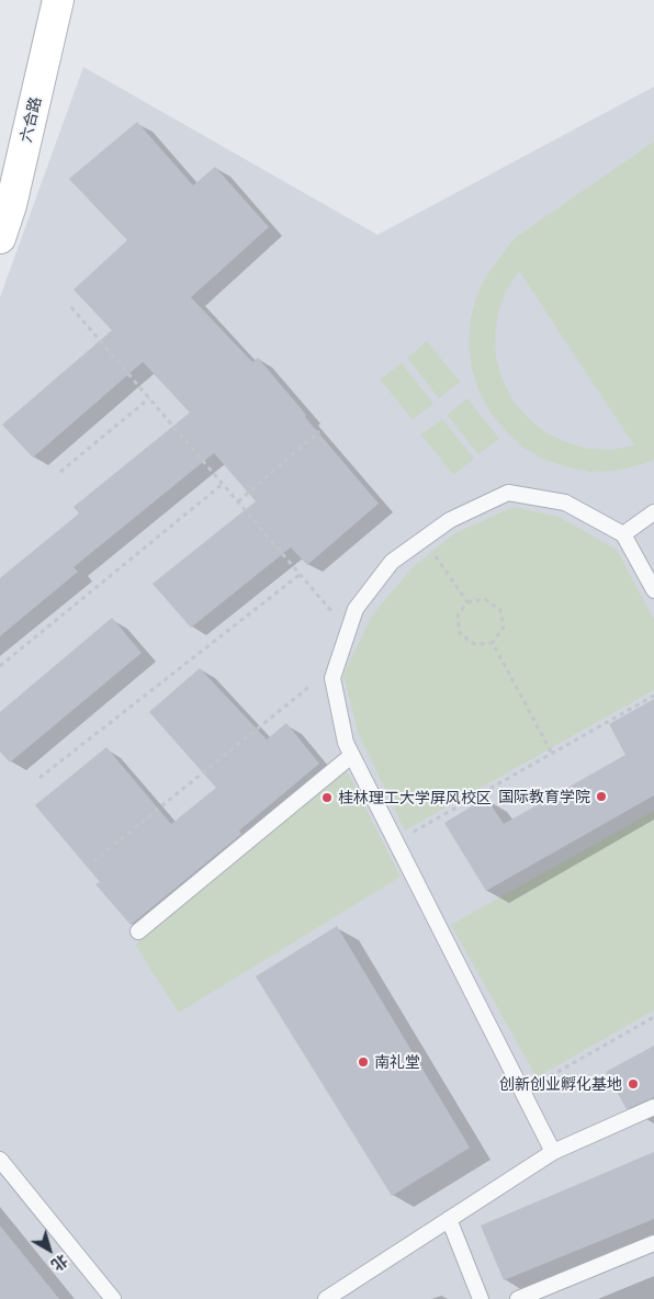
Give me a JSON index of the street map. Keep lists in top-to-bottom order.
{
  "streets": {
    "street": ["六合路"]
  },
  "places": [
    "国际教育学院",
    "桂林理工大学屏风校区",
    "南礼堂",
    "创新创业孵化基地"
  ],
  "north": "bottom right"
}
